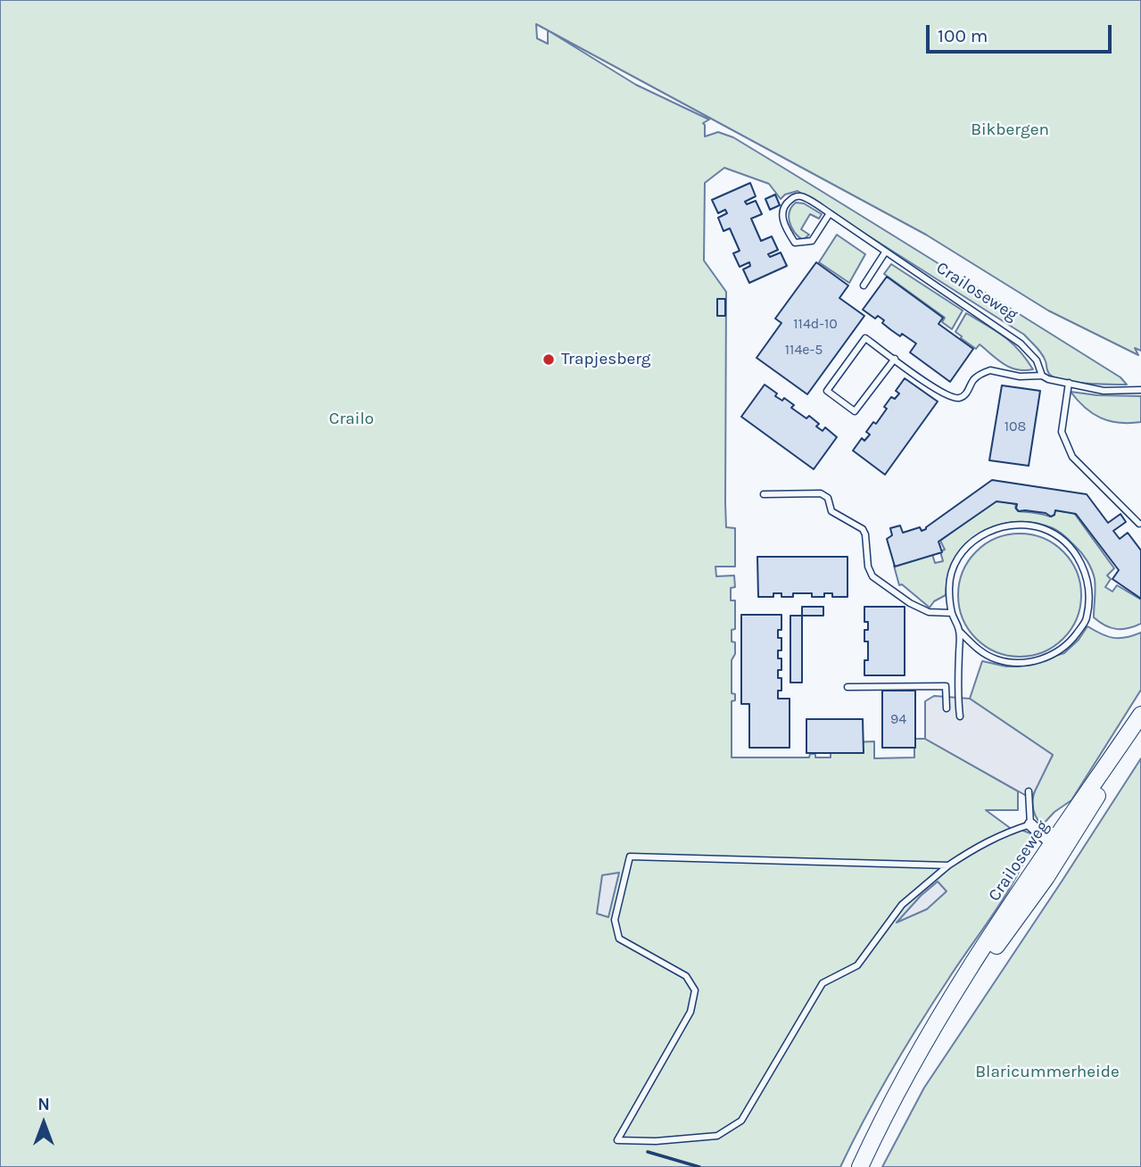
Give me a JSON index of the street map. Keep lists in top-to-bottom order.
{
  "streets": {
    "main road": ["Crailoseweg"]
  },
  "parks": ["Bikbergen", "Crailo", "Blaricummerheide"],
  "places": ["Trapjesberg"],
  "house_numbers": [
    "114d-10",
    "114e-5",
    "108",
    "94"
  ],
  "scale_bar": "100 m",
  "north": "top"
}
